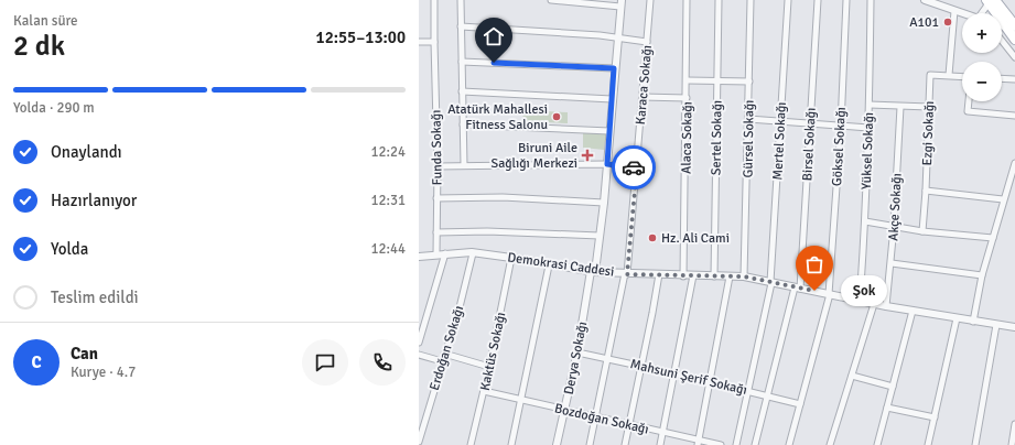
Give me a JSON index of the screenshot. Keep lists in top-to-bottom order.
{
  "streets": {
    "street": [
      "Karaca Sokağı",
      "Ezgi Sokağı",
      "Alaca Sokağı",
      "Sertel Sokağı",
      "Gürsel Sokağı",
      "Mertel Sokağı",
      "Birsel Sokağı",
      "Göksel Sokağı",
      "Funda Sokağı",
      "Yüksel Sokağı",
      "Akçe Sokağı",
      "Demokrasi Caddesi",
      "Erdoğan Sokağı",
      "Kaktüs Sokağı",
      "Derya Sokağı",
      "Mahsuni Şerif Sokağı",
      "Bozdoğan Sokağı"
    ]
  },
  "crossings": [
    ["Karaca Sokağı", "Demokrasi Caddesi"],
    ["Karaca Sokağı", "Mahsuni Şerif Sokağı"],
    ["Karaca Sokağı", "Bozdoğan Sokağı"],
    ["Alaca Sokağı", "Demokrasi Caddesi"],
    ["Sertel Sokağı", "Demokrasi Caddesi"],
    ["Gürsel Sokağı", "Demokrasi Caddesi"],
    ["Mertel Sokağı", "Demokrasi Caddesi"],
    ["Mertel Sokağı", "Mahsuni Şerif Sokağı"],
    ["Birsel Sokağı", "Demokrasi Caddesi"],
    ["Birsel Sokağı", "Mahsuni Şerif Sokağı"],
    ["Göksel Sokağı", "Demokrasi Caddesi"],
    ["Göksel Sokağı", "Mahsuni Şerif Sokağı"],
    ["Funda Sokağı", "Demokrasi Caddesi"],
    ["Yüksel Sokağı", "Demokrasi Caddesi"],
    ["Akçe Sokağı", "Demokrasi Caddesi"],
    ["Demokrasi Caddesi", "Erdoğan Sokağı"],
    ["Demokrasi Caddesi", "Kaktüs Sokağı"],
    ["Demokrasi Caddesi", "Derya Sokağı"],
    ["Kaktüs Sokağı", "Bozdoğan Sokağı"],
    ["Derya Sokağı", "Mahsuni Şerif Sokağı"],
    ["Derya Sokağı", "Bozdoğan Sokağı"]
  ],
  "places": {
    "other": [
      "A101",
      "Atatürk Mahallesi Fitness Salonu",
      "Hz. Ali Cami",
      "Şok"
    ],
    "health": ["Biruni Aile Sağlığı Merkezi"]
  },
  "page": {
    "heading": ["2 dk", "Kalan süre", "12:55–13:00"],
    "panel": ["Can", "Kurye · 4.7"],
    "map_buttons": ["+", "−"],
    "bar": "Yolda · 290 m",
    "list": [
      ["Onaylandı", "12:24"],
      ["Hazırlanıyor", "12:31"],
      ["Yolda", "12:44"],
      "Teslim edildi"
    ],
    "bubble": "Şok",
    "round": "C"
  }
}
